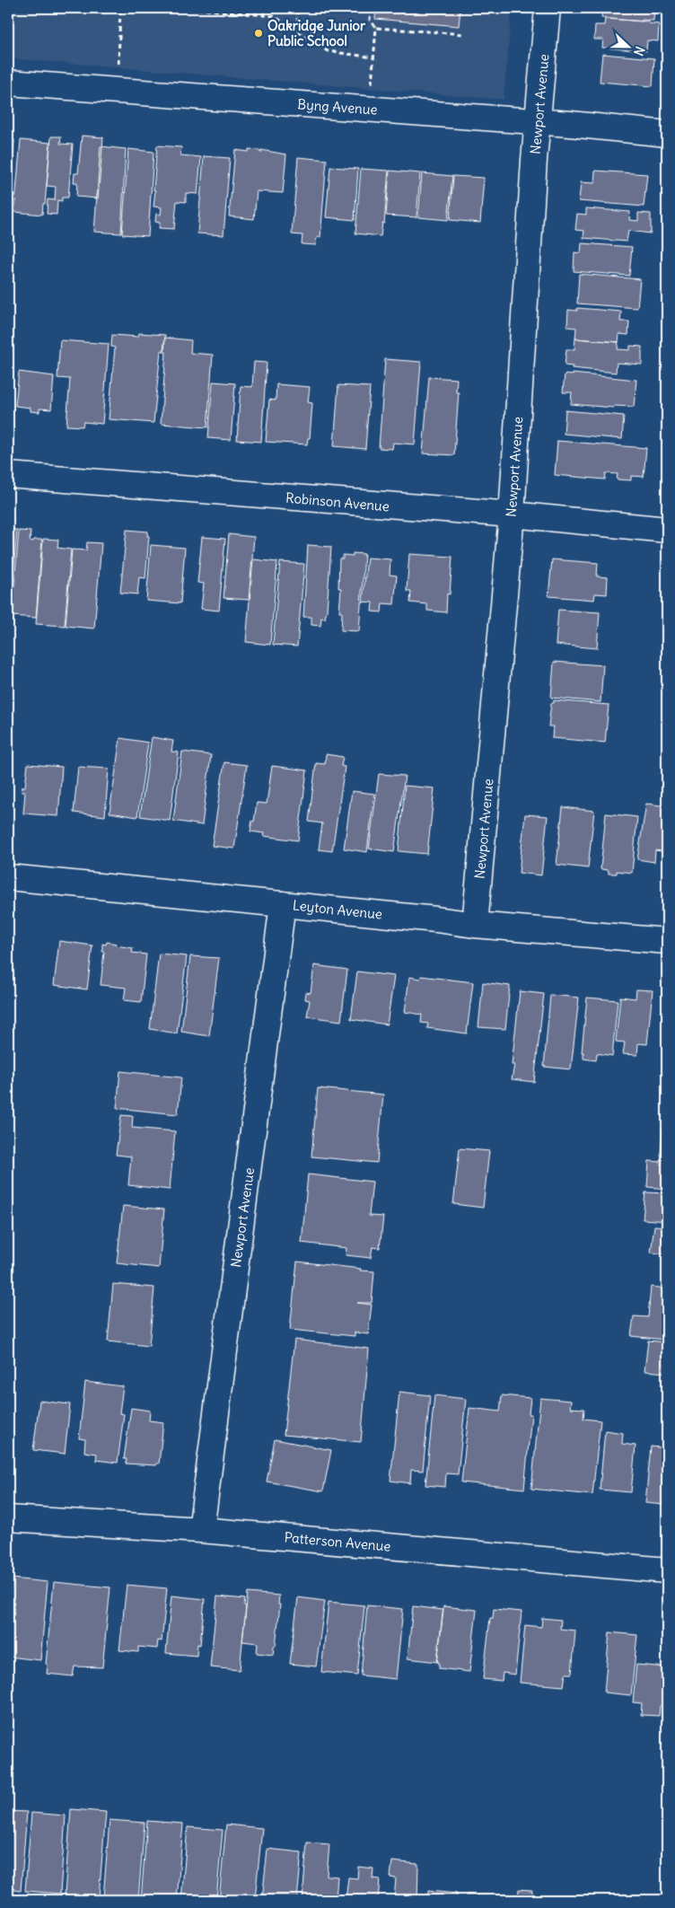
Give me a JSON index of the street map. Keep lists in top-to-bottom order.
{
  "streets": {
    "street": [
      "Newport Avenue",
      "Byng Avenue",
      "Robinson Avenue",
      "Leyton Avenue",
      "Patterson Avenue"
    ]
  },
  "crossings": [
    ["Newport Avenue", "Byng Avenue"],
    ["Newport Avenue", "Robinson Avenue"],
    ["Newport Avenue", "Leyton Avenue"],
    ["Newport Avenue", "Patterson Avenue"]
  ],
  "places": ["Oakridge Junior Public School"],
  "north": "right"
}
